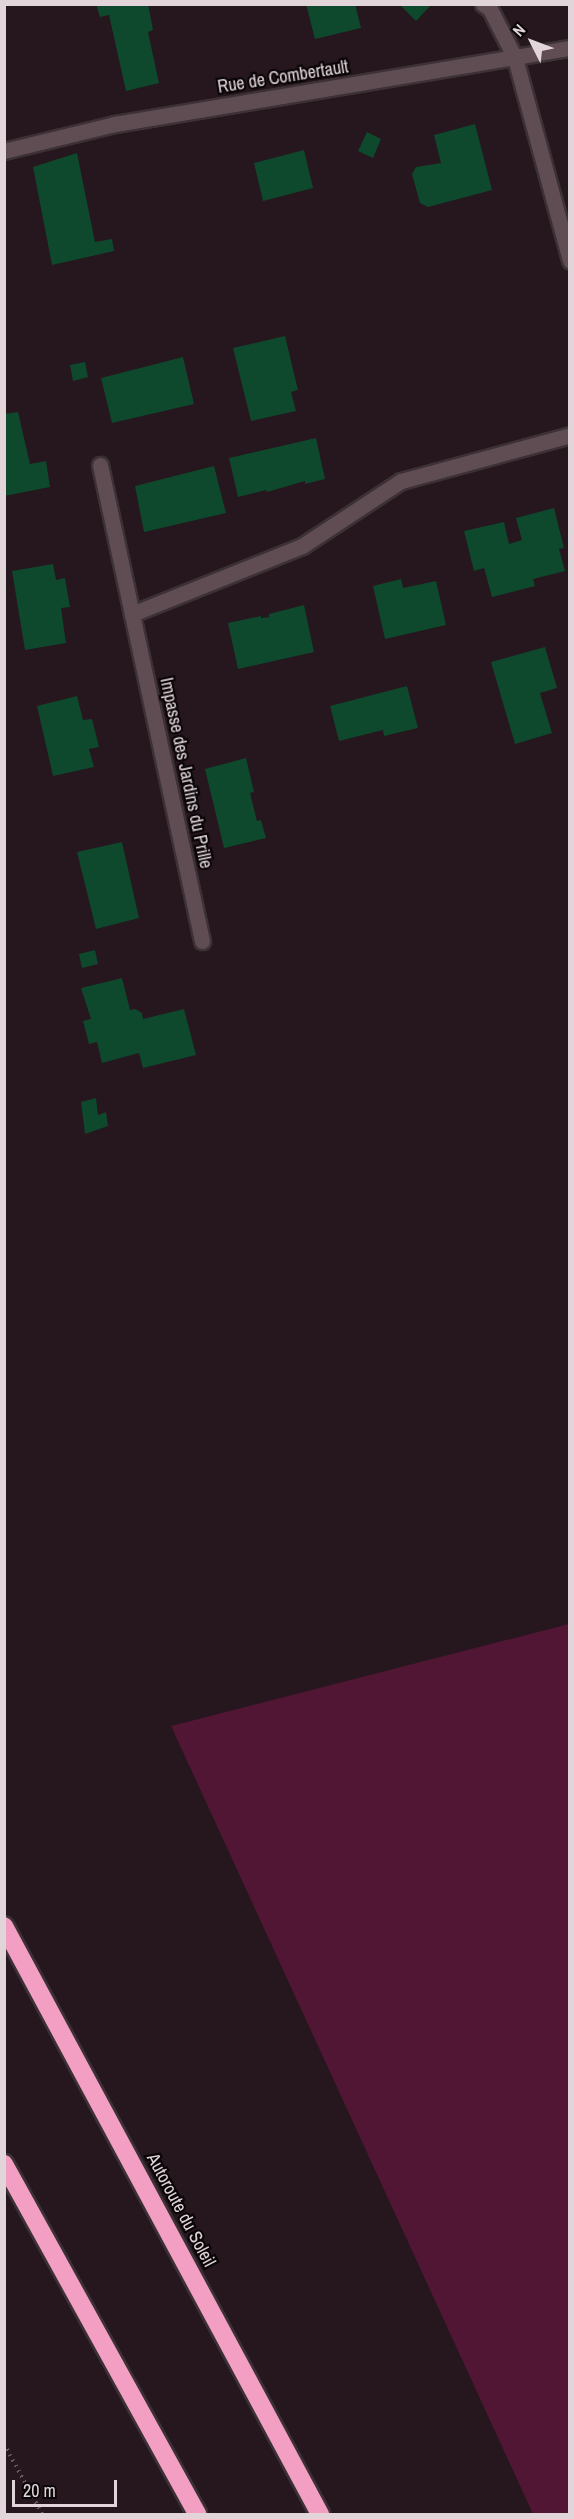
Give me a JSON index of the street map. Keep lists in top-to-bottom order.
{
  "streets": {
    "highway": ["Autoroute du Soleil"],
    "street": ["Rue de Combertault", "Impasse des Jardins du Prille"]
  },
  "scale_bar": "20 m",
  "north": "top left"
}
